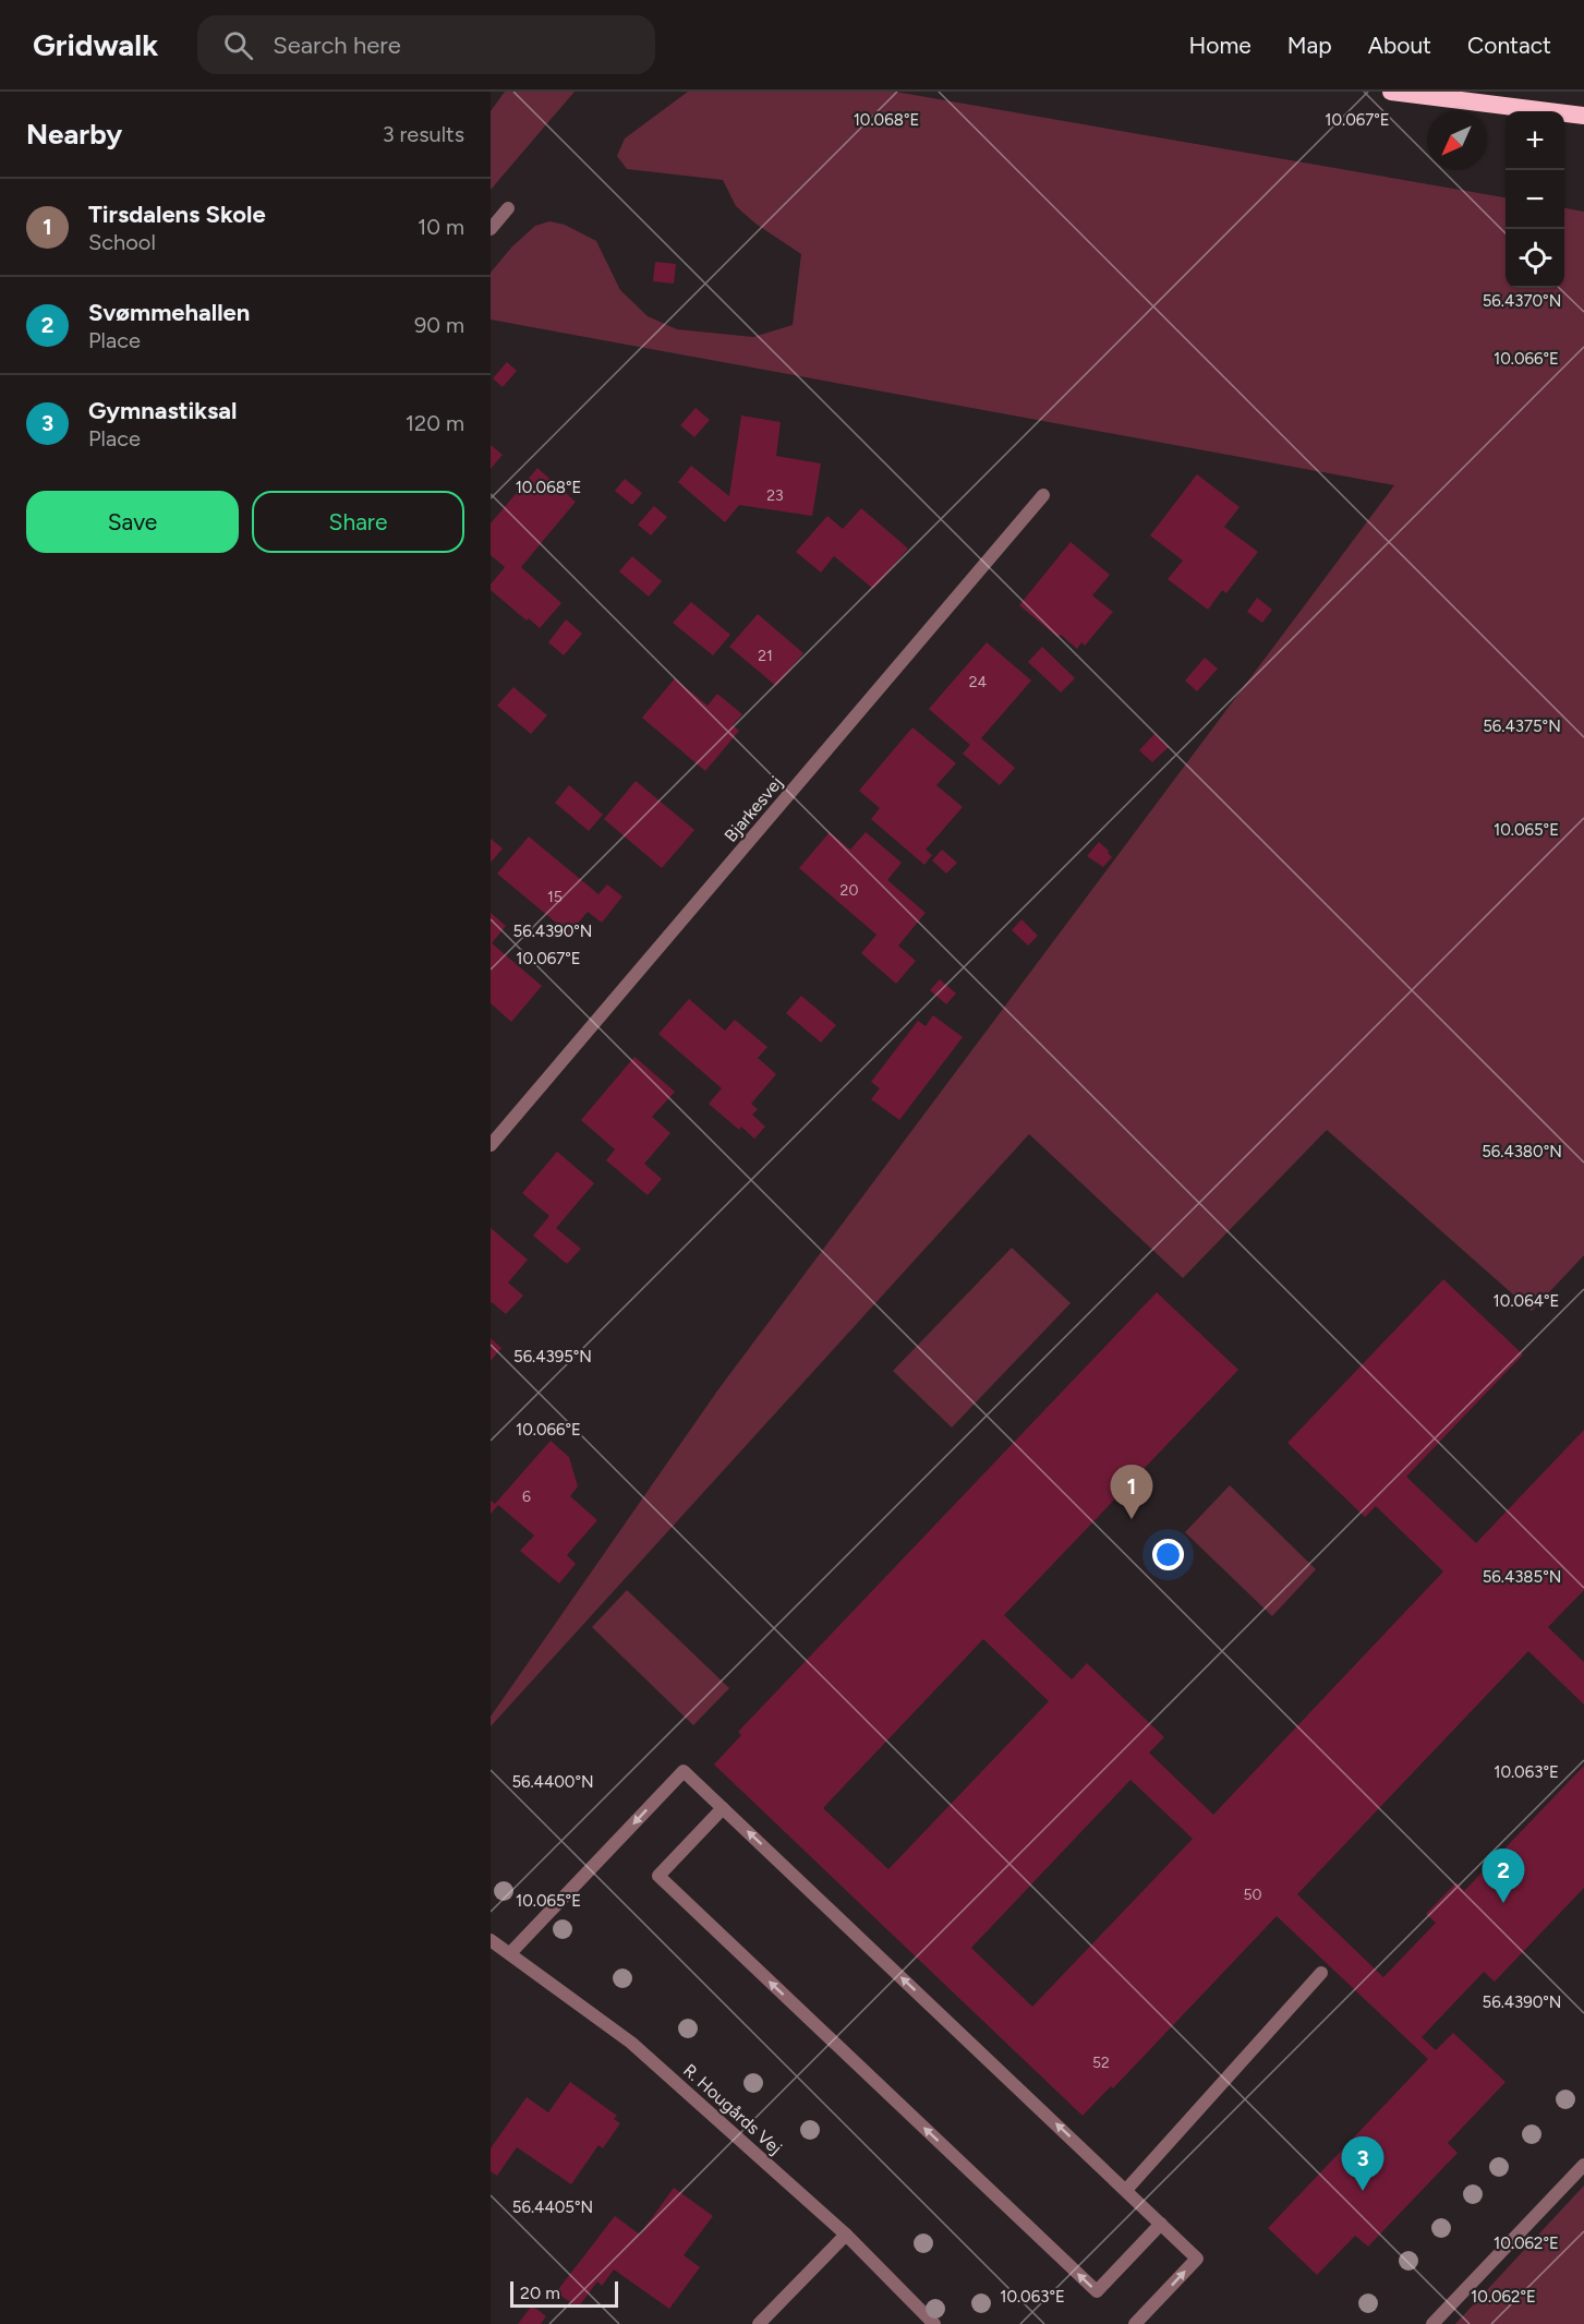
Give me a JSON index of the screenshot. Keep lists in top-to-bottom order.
{
  "streets": {
    "street": ["Bjarkesvej", "R. Hougårds Vej"]
  },
  "house_numbers": [
    "23",
    "21",
    "24",
    "20",
    "15",
    "6",
    "50",
    "52"
  ],
  "scale_bar": "20 m",
  "north": "bottom left",
  "page": {
    "header": "Gridwalk",
    "search": "Search here",
    "nav": [
      "Home",
      "Map",
      "About",
      "Contact"
    ],
    "heading": ["Nearby", "3 results"],
    "map_buttons": ["+", "−"],
    "list": [
      {
        "mark": "1",
        "name": "Tirsdalens Skole",
        "note": "School",
        "value": "10 m"
      },
      {
        "mark": "2",
        "name": "Svømmehallen",
        "note": "Place",
        "value": "90 m"
      },
      {
        "mark": "3",
        "name": "Gymnastiksal",
        "note": "Place",
        "value": "120 m"
      }
    ],
    "buttons": ["Save", "Share"],
    "pins": ["1", "2", "3"],
    "scale": "20 m"
  },
  "coordinates": [
    "10.068°E",
    "10.067°E",
    "56.4370°N",
    "10.066°E",
    "56.4375°N",
    "10.065°E",
    "56.4390°N",
    "56.4380°N",
    "10.064°E",
    "56.4395°N",
    "56.4385°N",
    "10.063°E",
    "56.4400°N",
    "56.4405°N",
    "10.062°E"
  ]
}
